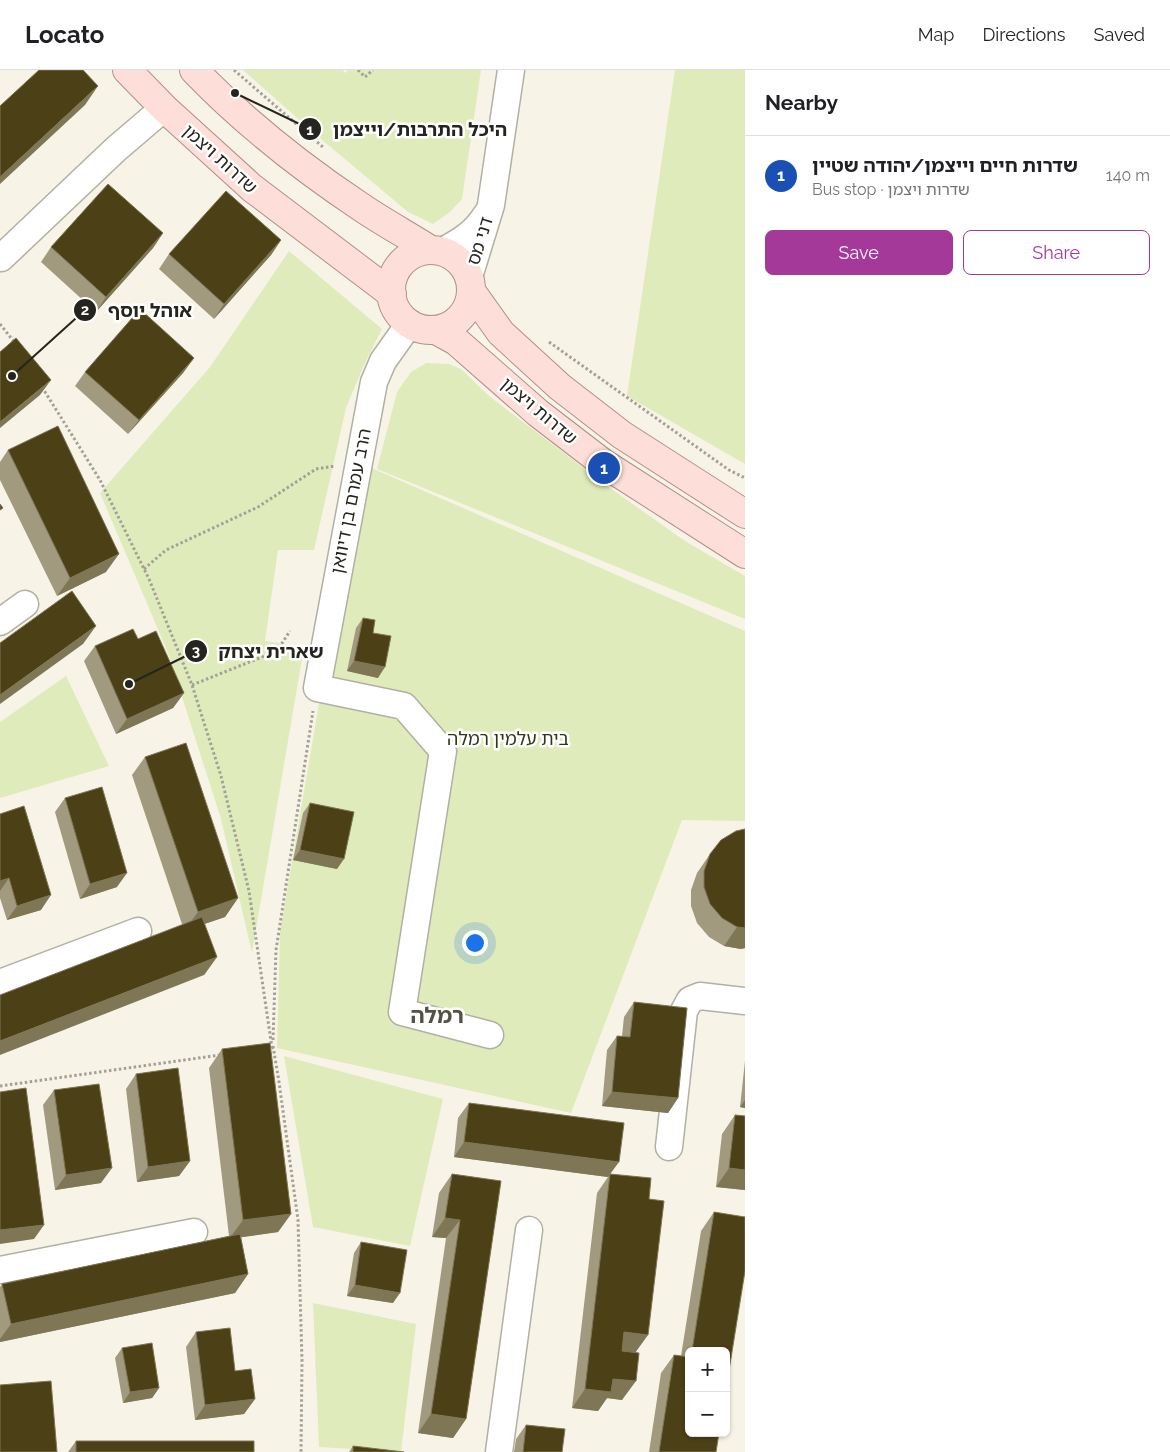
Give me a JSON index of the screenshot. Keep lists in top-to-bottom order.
{
  "streets": {
    "main road": ["שדרות ויצמן"],
    "street": ["דני מס", "הרב עמרם בן דיוואן"]
  },
  "crossings": [
    ["שדרות ויצמן", "דני מס"],
    ["שדרות ויצמן", "הרב עמרם בן דיוואן"],
    ["דני מס", "הרב עמרם בן דיוואן"]
  ],
  "districts": ["רמלה"],
  "parks": ["בית עלמין רמלה"],
  "places": ["היכל התרבות/וייצמן", "אוהל יוסף", "שארית יצחק"],
  "page": {
    "header": "Locato",
    "nav": ["Map", "Directions", "Saved"],
    "heading": "Nearby",
    "list": [
      {
        "mark": "1",
        "name": "שדרות חיים וייצמן/יהודה שטיין",
        "note": "Bus stop · שדרות ויצמן",
        "value": "140 m"
      }
    ],
    "buttons": ["Save", "Share"],
    "pins": "1",
    "map_buttons": ["+", "−"]
  }
}
